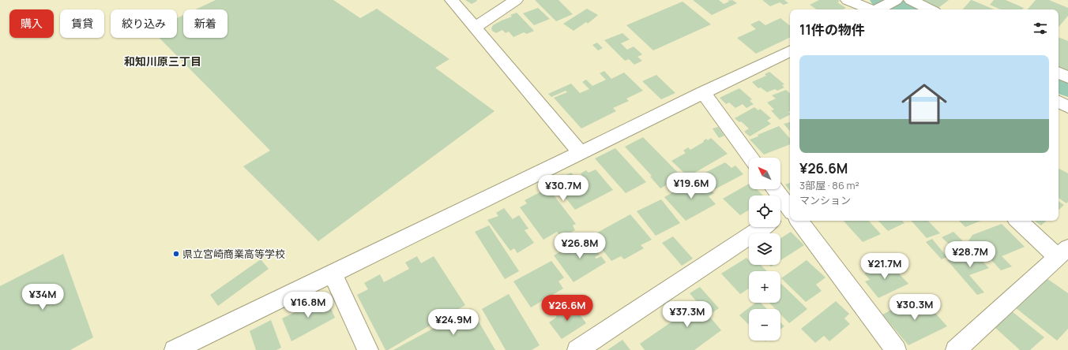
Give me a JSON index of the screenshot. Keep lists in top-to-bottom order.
{
  "districts": ["和知川原三丁目"],
  "places": ["県立宮崎商業高等学校"],
  "north": "top left",
  "page": {
    "chip": [
      "購入",
      "賃貸",
      "絞り込み",
      "新着"
    ],
    "heading": "11件の物件",
    "list": [
      {
        "name": "¥26.6M",
        "note": "3部屋 · 86 m² · マンション"
      }
    ],
    "map_buttons": ["+", "−"],
    "price": [
      "¥19.6M",
      "¥30.7M",
      "¥26.8M",
      "¥28.7M",
      "¥21.7M",
      "¥34M",
      "¥16.8M",
      "¥30.3M",
      "¥26.6M",
      "¥37.3M",
      "¥24.9M"
    ]
  }
}
